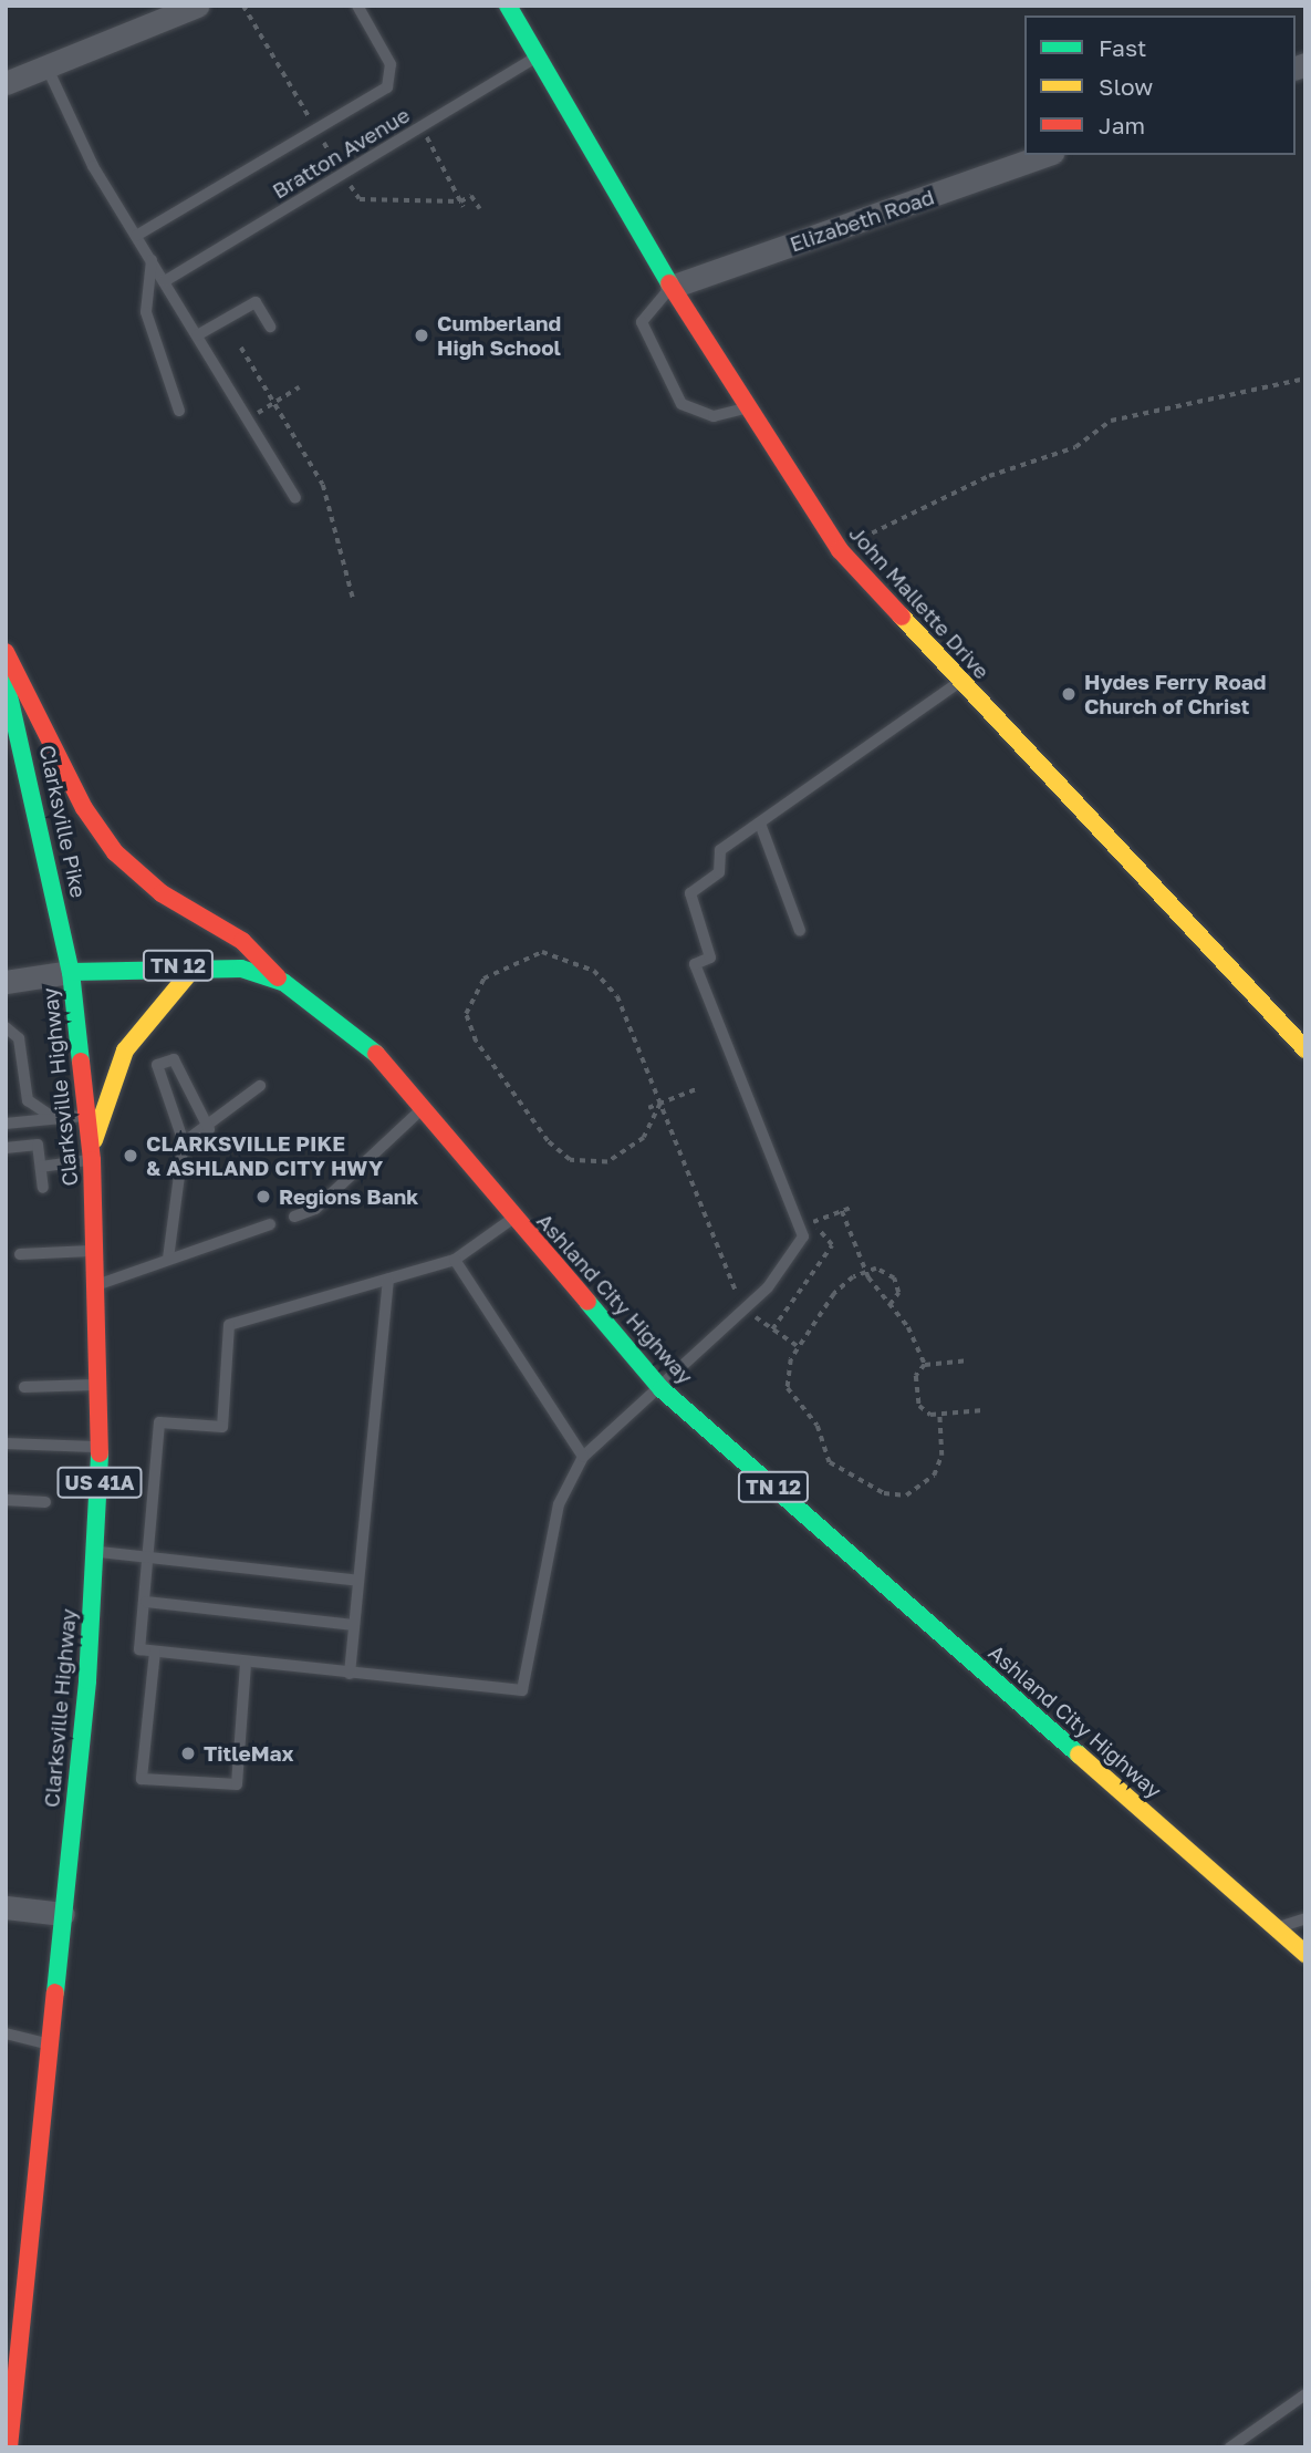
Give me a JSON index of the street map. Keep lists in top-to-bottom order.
{
  "streets": {
    "main road": [
      "John Mallette Drive",
      "Clarksville Pike",
      "TN 12",
      "Clarksville Highway",
      "Ashland City Highway",
      "US 41A"
    ],
    "street": ["Elizabeth Road"],
    "lane": ["Bratton Avenue"]
  },
  "crossings": [
    ["Bratton Avenue", "John Mallette Drive"],
    ["Elizabeth Road", "John Mallette Drive"],
    ["Clarksville Pike", "Clarksville Highway"],
    ["Clarksville Pike", "Ashland City Highway"],
    ["Clarksville Highway", "Ashland City Highway"]
  ],
  "places": [
    "Cumberland High School",
    "Hydes Ferry Road Church of Christ",
    "CLARKSVILLE PIKE & ASHLAND CITY HWY",
    "Regions Bank",
    "TitleMax"
  ],
  "legend": ["Fast", "Slow", "Jam"]
}
